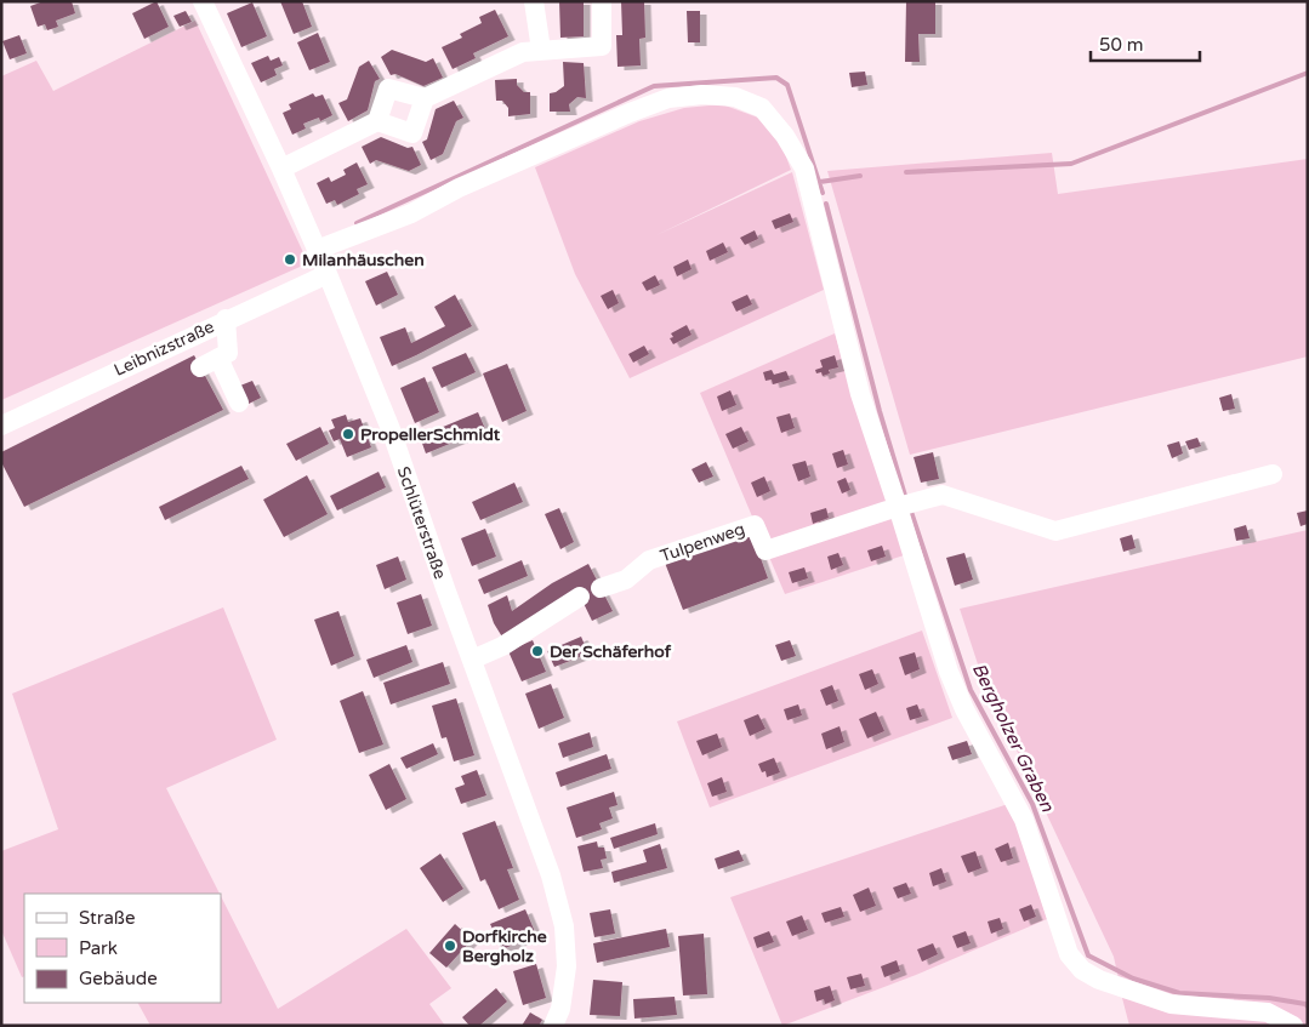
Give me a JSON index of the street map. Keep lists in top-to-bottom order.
{
  "streets": {
    "street": ["Leibnizstraße", "Schlüterstraße", "Tulpenweg"]
  },
  "crossings": [
    ["Leibnizstraße", "Schlüterstraße"]
  ],
  "water": ["Bergholzer Graben"],
  "places": [
    "Milanhäuschen",
    "PropellerSchmidt",
    "Der Schäferhof",
    "Dorfkirche Bergholz"
  ],
  "legend": ["Straße", "Park", "Gebäude"],
  "scale_bar": "50 m"
}
